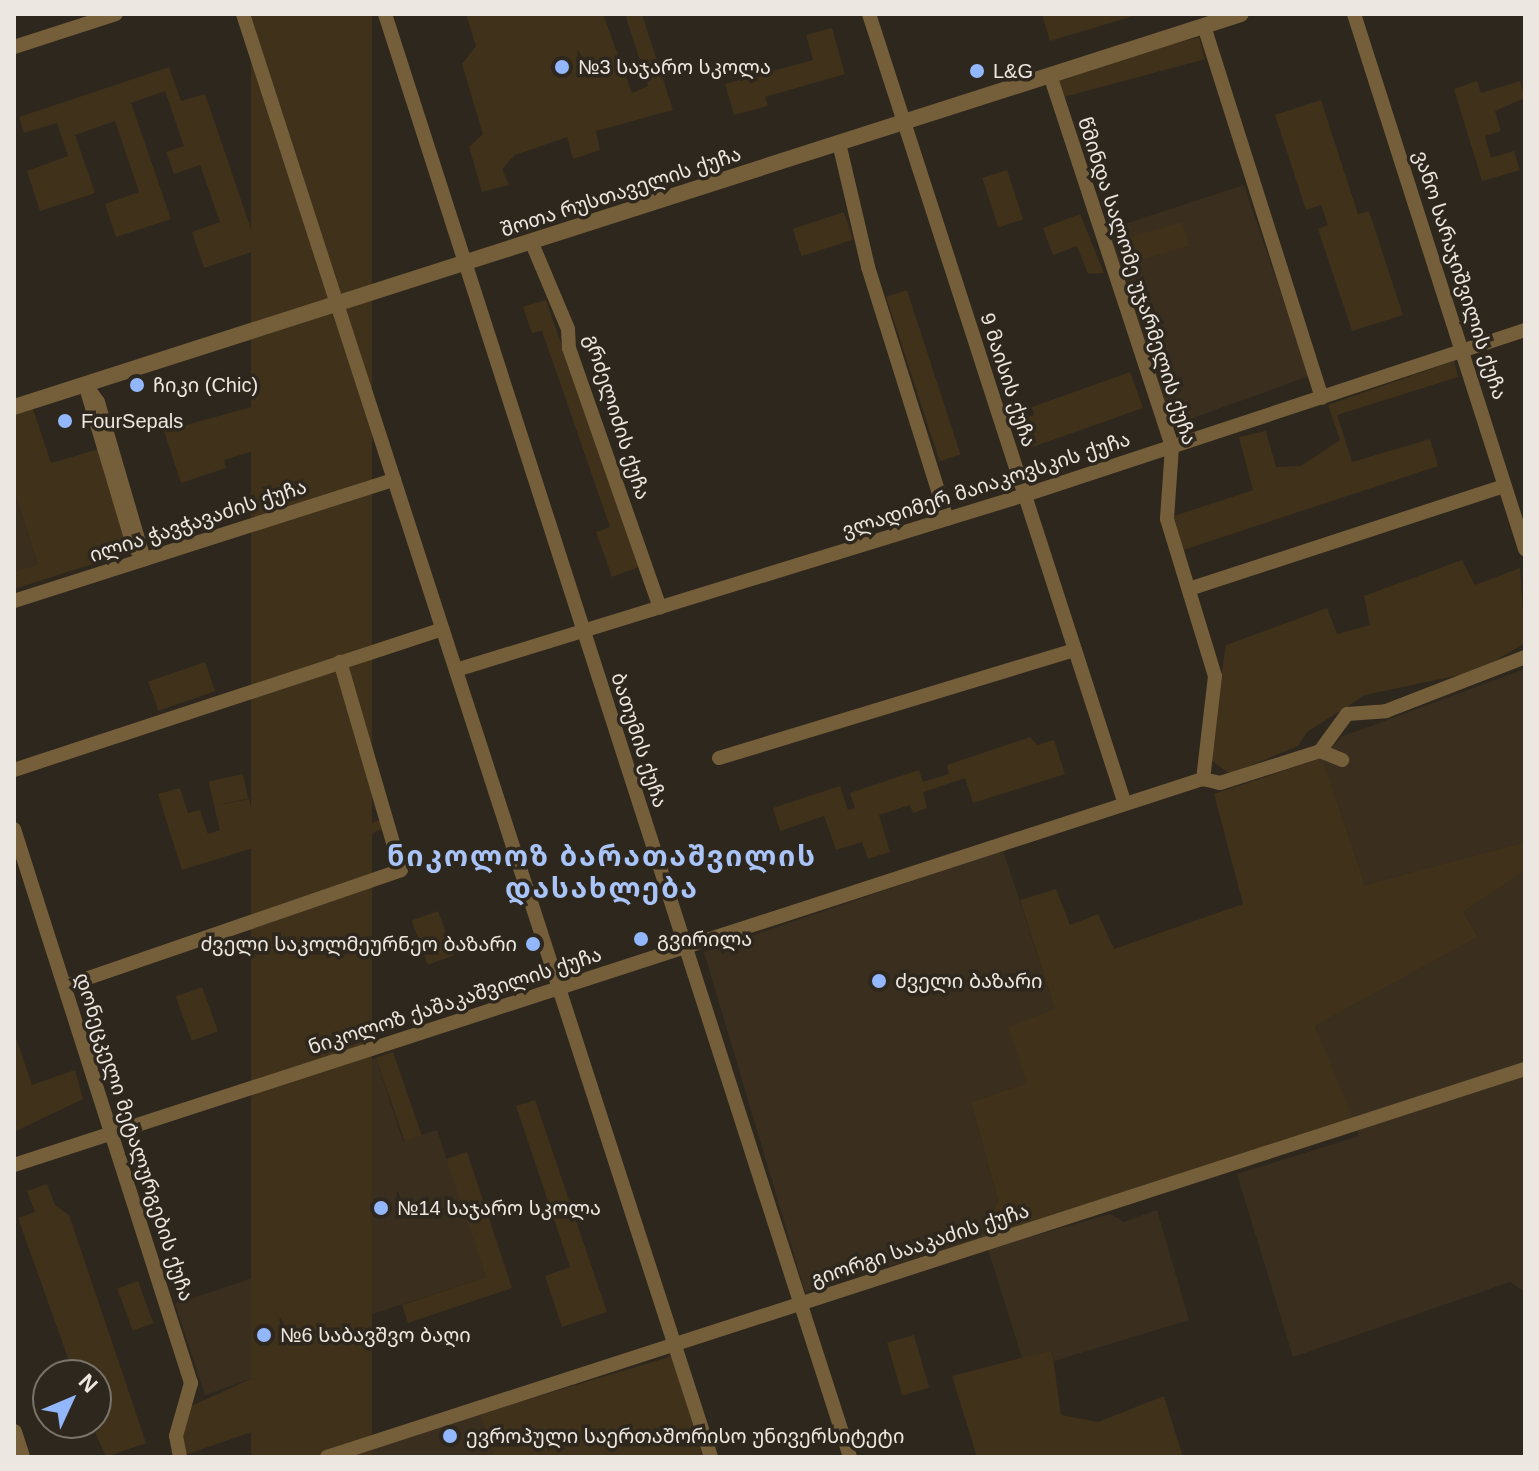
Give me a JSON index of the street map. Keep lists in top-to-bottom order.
{
  "streets": {
    "street": [
      "შოთა რუსთაველის ქუჩა",
      "ვანო სარაჯიშვილის ქუჩა",
      "წმინდა სალომე უჯარმელის ქუჩა",
      "9 მაისის ქუჩა",
      "გრძელიძის ქუჩა",
      "ვლადიმერ მაიაკოვსკის ქუჩა",
      "ილია ჭავჭავაძის ქუჩა",
      "ბათუმის ქუჩა",
      "ნიკოლოზ ქაშაკაშვილის ქუჩა",
      "დონეცკელი მეტალურგების ქუჩა",
      "გიორგი სააკაძის ქუჩა"
    ]
  },
  "crossings": [
    ["შოთა რუსთაველის ქუჩა", "წმინდა სალომე უჯარმელის ქუჩა"],
    ["შოთა რუსთაველის ქუჩა", "9 მაისის ქუჩა"],
    ["შოთა რუსთაველის ქუჩა", "გრძელიძის ქუჩა"],
    ["შოთა რუსთაველის ქუჩა", "ბათუმის ქუჩა"],
    ["ვანო სარაჯიშვილის ქუჩა", "ვლადიმერ მაიაკოვსკის ქუჩა"],
    ["წმინდა სალომე უჯარმელის ქუჩა", "ვლადიმერ მაიაკოვსკის ქუჩა"],
    ["წმინდა სალომე უჯარმელის ქუჩა", "ნიკოლოზ ქაშაკაშვილის ქუჩა"],
    ["9 მაისის ქუჩა", "ვლადიმერ მაიაკოვსკის ქუჩა"],
    ["9 მაისის ქუჩა", "ნიკოლოზ ქაშაკაშვილის ქუჩა"],
    ["გრძელიძის ქუჩა", "ვლადიმერ მაიაკოვსკის ქუჩა"],
    ["ვლადიმერ მაიაკოვსკის ქუჩა", "ბათუმის ქუჩა"],
    ["ბათუმის ქუჩა", "ნიკოლოზ ქაშაკაშვილის ქუჩა"],
    ["ბათუმის ქუჩა", "გიორგი სააკაძის ქუჩა"],
    ["ნიკოლოზ ქაშაკაშვილის ქუჩა", "დონეცკელი მეტალურგების ქუჩა"]
  ],
  "districts": ["ნიკოლოზ ბარათაშვილის დასახლება"],
  "places": [
    "№3 საჯარო სკოლა",
    "L&G",
    "ჩიკი (Chic)",
    "FourSepals",
    "გვირილა",
    "ძველი საკოლმეურნეო ბაზარი",
    "ძველი ბაზარი",
    "№14 საჯარო სკოლა",
    "№6 საბავშვო ბაღი",
    "ევროპული საერთაშორისო უნივერსიტეტი"
  ],
  "north": "top right"
}
